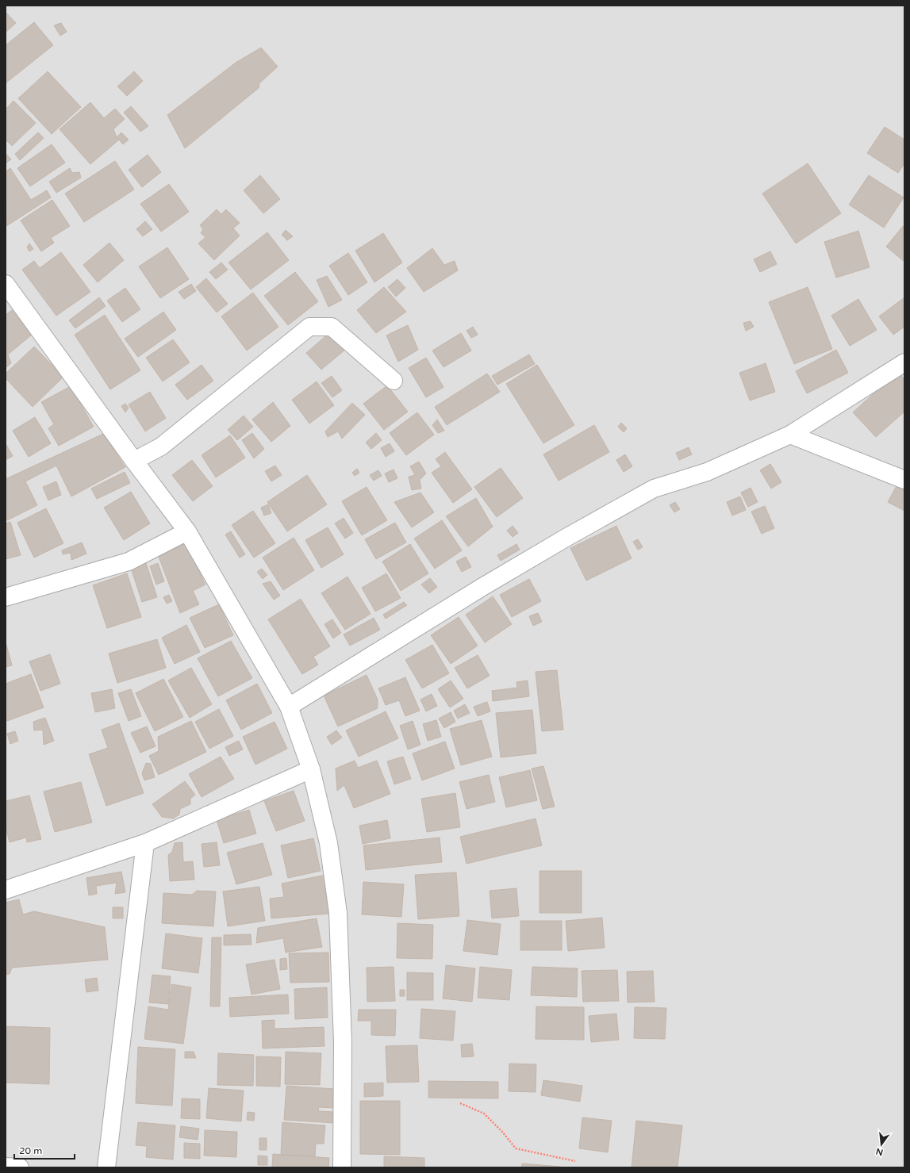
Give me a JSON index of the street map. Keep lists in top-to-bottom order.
{
  "scale_bar": "20 m",
  "north": "bottom"
}
